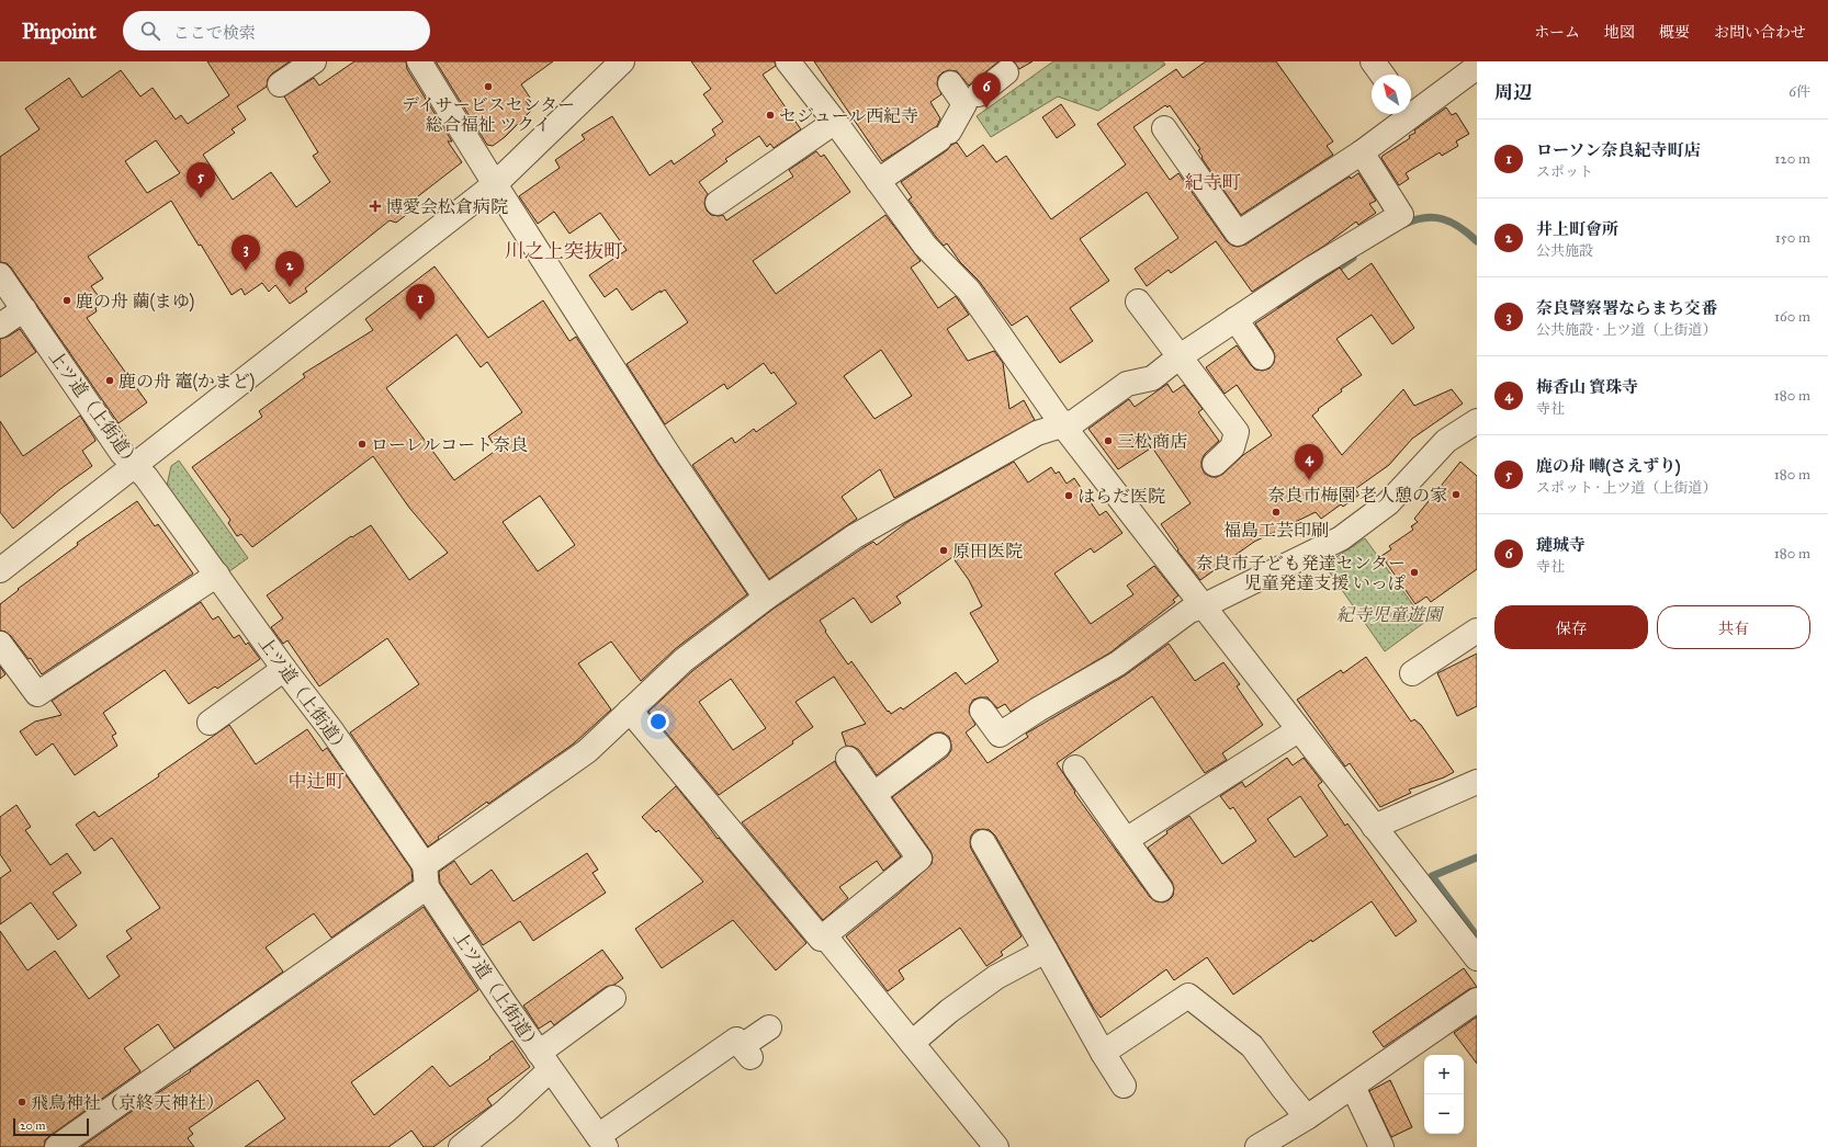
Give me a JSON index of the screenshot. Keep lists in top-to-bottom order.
{
  "streets": {
    "street": ["上ツ道（上街道）"]
  },
  "districts": ["紀寺町", "川之上突抜町", "中辻町"],
  "parks": ["紀寺児童遊園"],
  "places": {
    "other": [
      "デイサービスセンター 総合福祉 ツクイ",
      "セジュール西紀寺",
      "鹿の舟 繭(まゆ)",
      "鹿の舟 竈(かまど)",
      "三松商店",
      "ローレルコート奈良",
      "奈良市梅園 老人憩の家",
      "はらだ医院",
      "福島工芸印刷",
      "原田医院",
      "奈良市子ども発達センター 児童発達支援 いっぽ",
      "飛鳥神社（京終天神社）"
    ],
    "health": ["博愛会松倉病院"]
  },
  "scale_bar": "20 m",
  "north": "top left",
  "page": {
    "header": "Pinpoint",
    "search": "ここで検索",
    "nav": [
      "ホーム",
      "地図",
      "概要",
      "お問い合わせ"
    ],
    "heading": ["周辺", "6件"],
    "pins": [
      "6",
      "5",
      "3",
      "2",
      "1",
      "4"
    ],
    "list": [
      {
        "mark": "1",
        "name": "ローソン奈良紀寺町店",
        "note": "スポット",
        "value": "120 m"
      },
      {
        "mark": "2",
        "name": "井上町會所",
        "note": "公共施設",
        "value": "150 m"
      },
      {
        "mark": "3",
        "name": "奈良警察署ならまち交番",
        "note": "公共施設 · 上ツ道（上街道）",
        "value": "160 m"
      },
      {
        "mark": "4",
        "name": "梅香山 寳珠寺",
        "note": "寺社",
        "value": "180 m"
      },
      {
        "mark": "5",
        "name": "鹿の舟 囀(さえずり)",
        "note": "スポット · 上ツ道（上街道）",
        "value": "180 m"
      },
      {
        "mark": "6",
        "name": "璉珹寺",
        "note": "寺社",
        "value": "180 m"
      }
    ],
    "buttons": ["保存", "共有"],
    "map_buttons": ["+", "−"],
    "scale": "20 m"
  }
}
